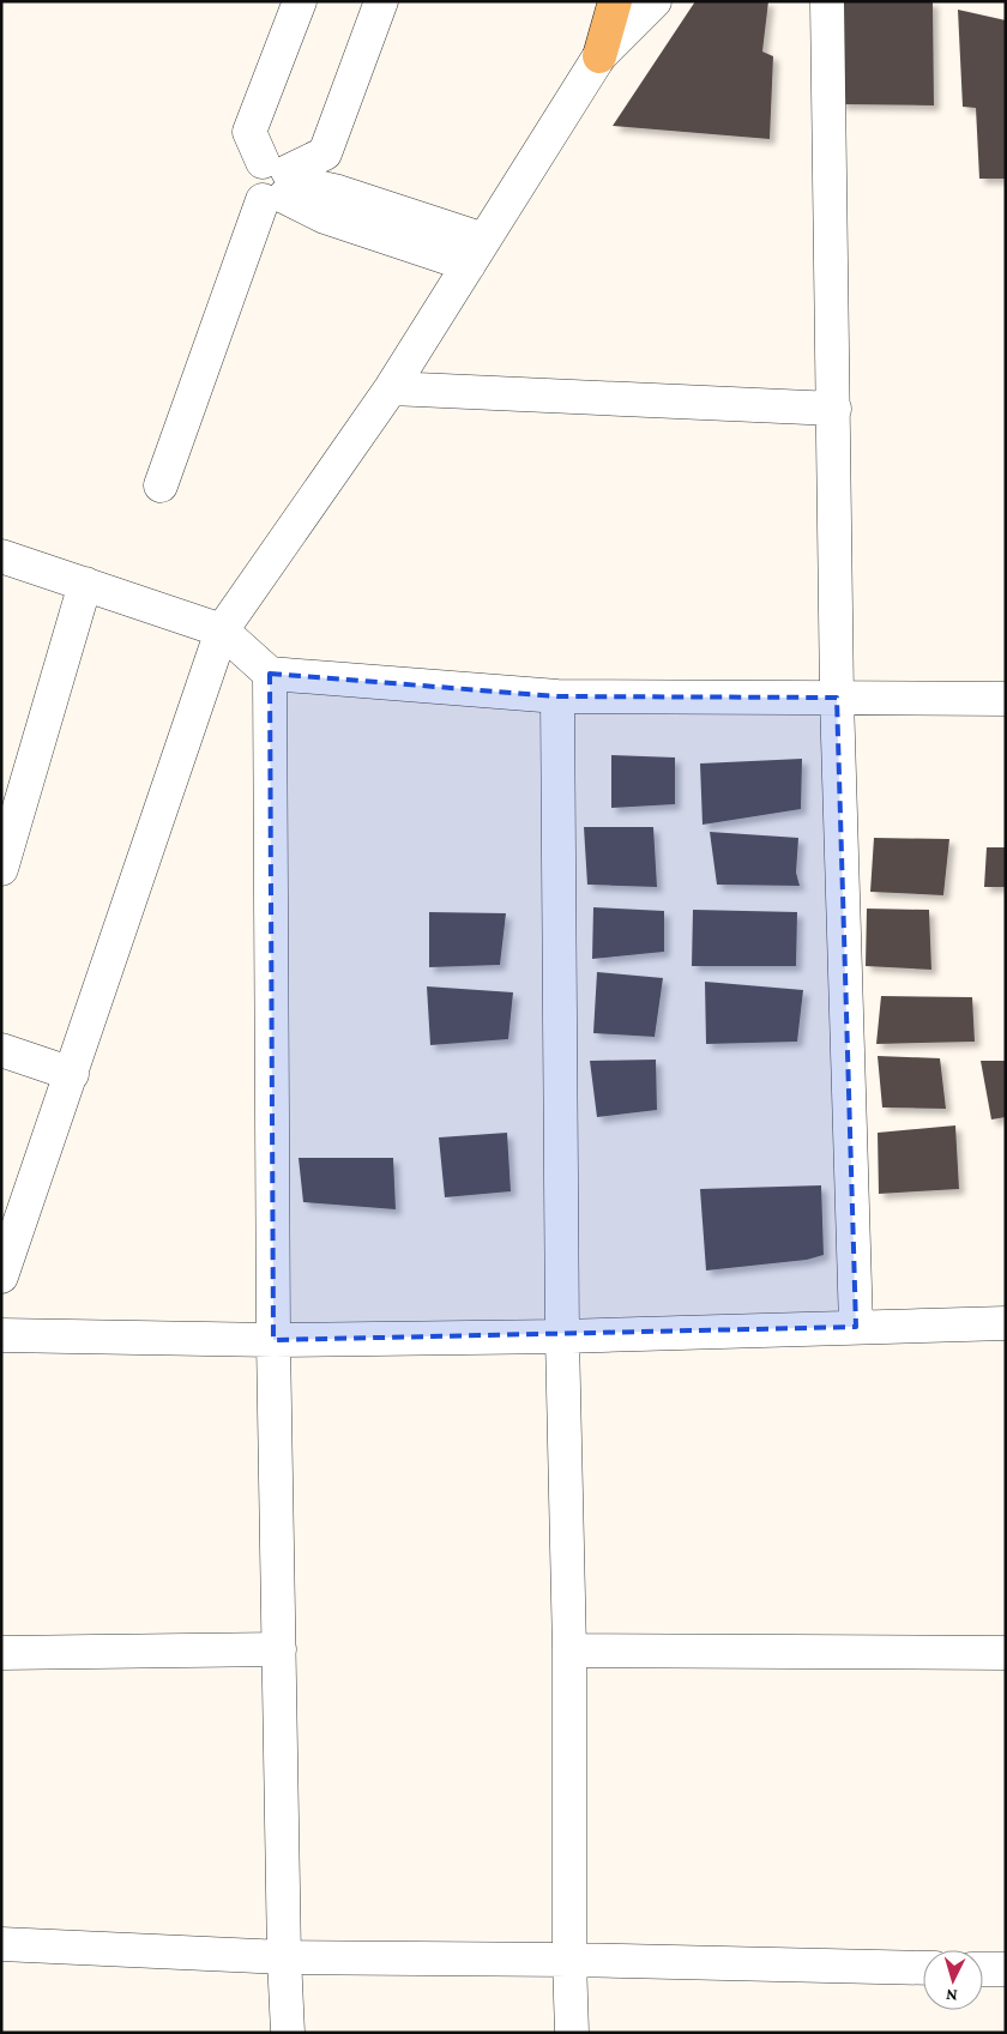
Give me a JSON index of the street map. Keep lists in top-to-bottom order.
{
  "north": "bottom"
}
